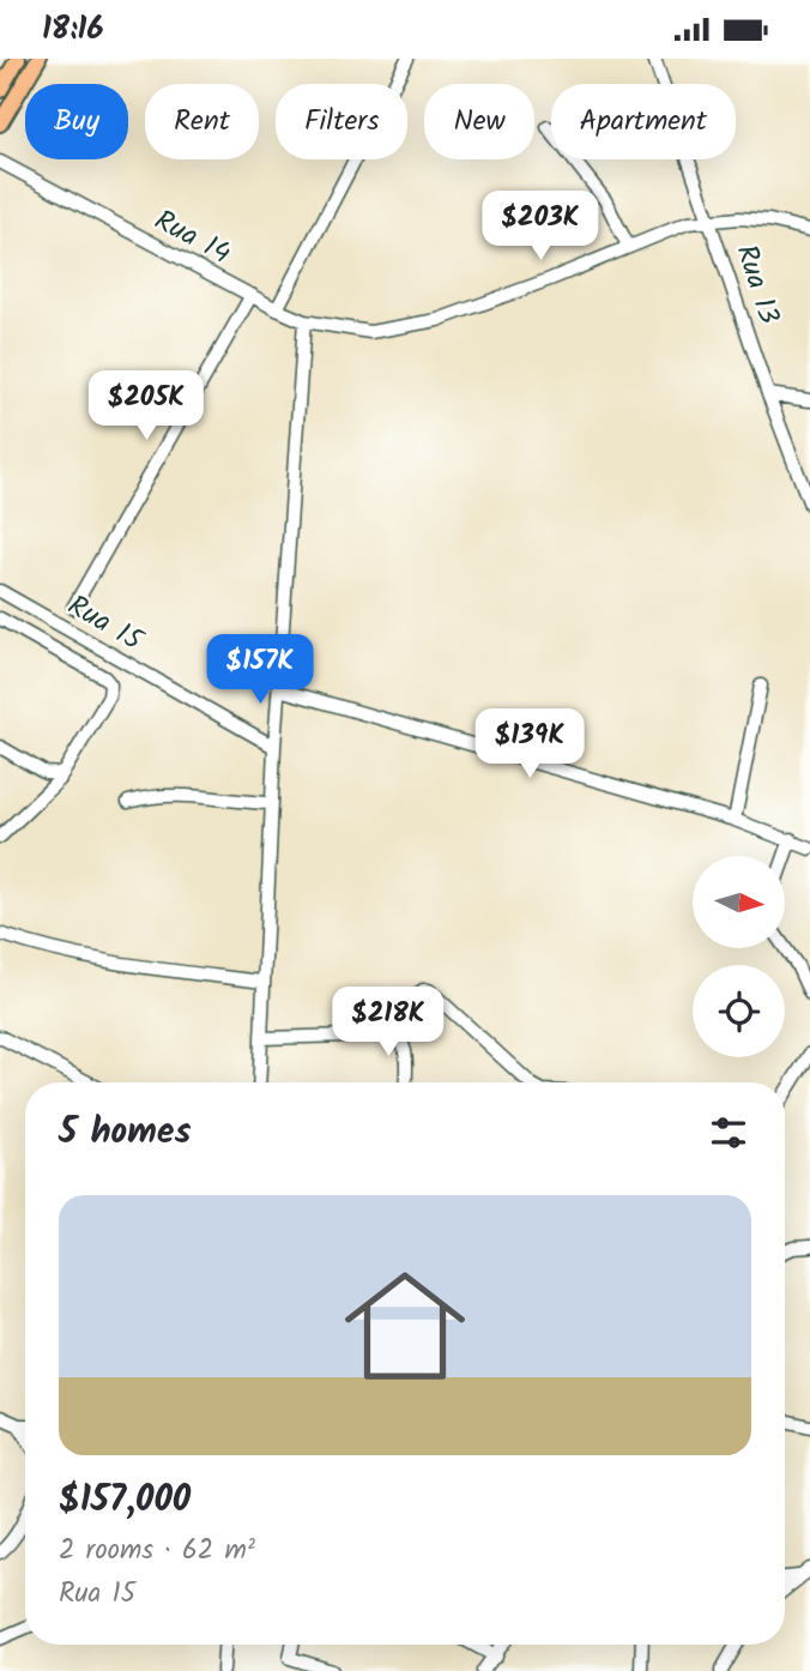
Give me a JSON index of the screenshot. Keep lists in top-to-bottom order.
{
  "streets": {
    "street": ["Rua 14", "Rua 13", "Rua 15"]
  },
  "crossings": [
    ["Rua 14", "Rua 13"]
  ],
  "north": "right",
  "page": {
    "status": "18:16",
    "chip": [
      "Buy",
      "Rent",
      "Filters",
      "New",
      "Apartment"
    ],
    "price": [
      "$203K",
      "$205K",
      "$157K",
      "$139K",
      "$218K"
    ],
    "heading": "5 homes",
    "list": [
      {
        "name": "$157,000",
        "note": "2 rooms · 62 m² · Rua 15"
      }
    ]
  }
}
